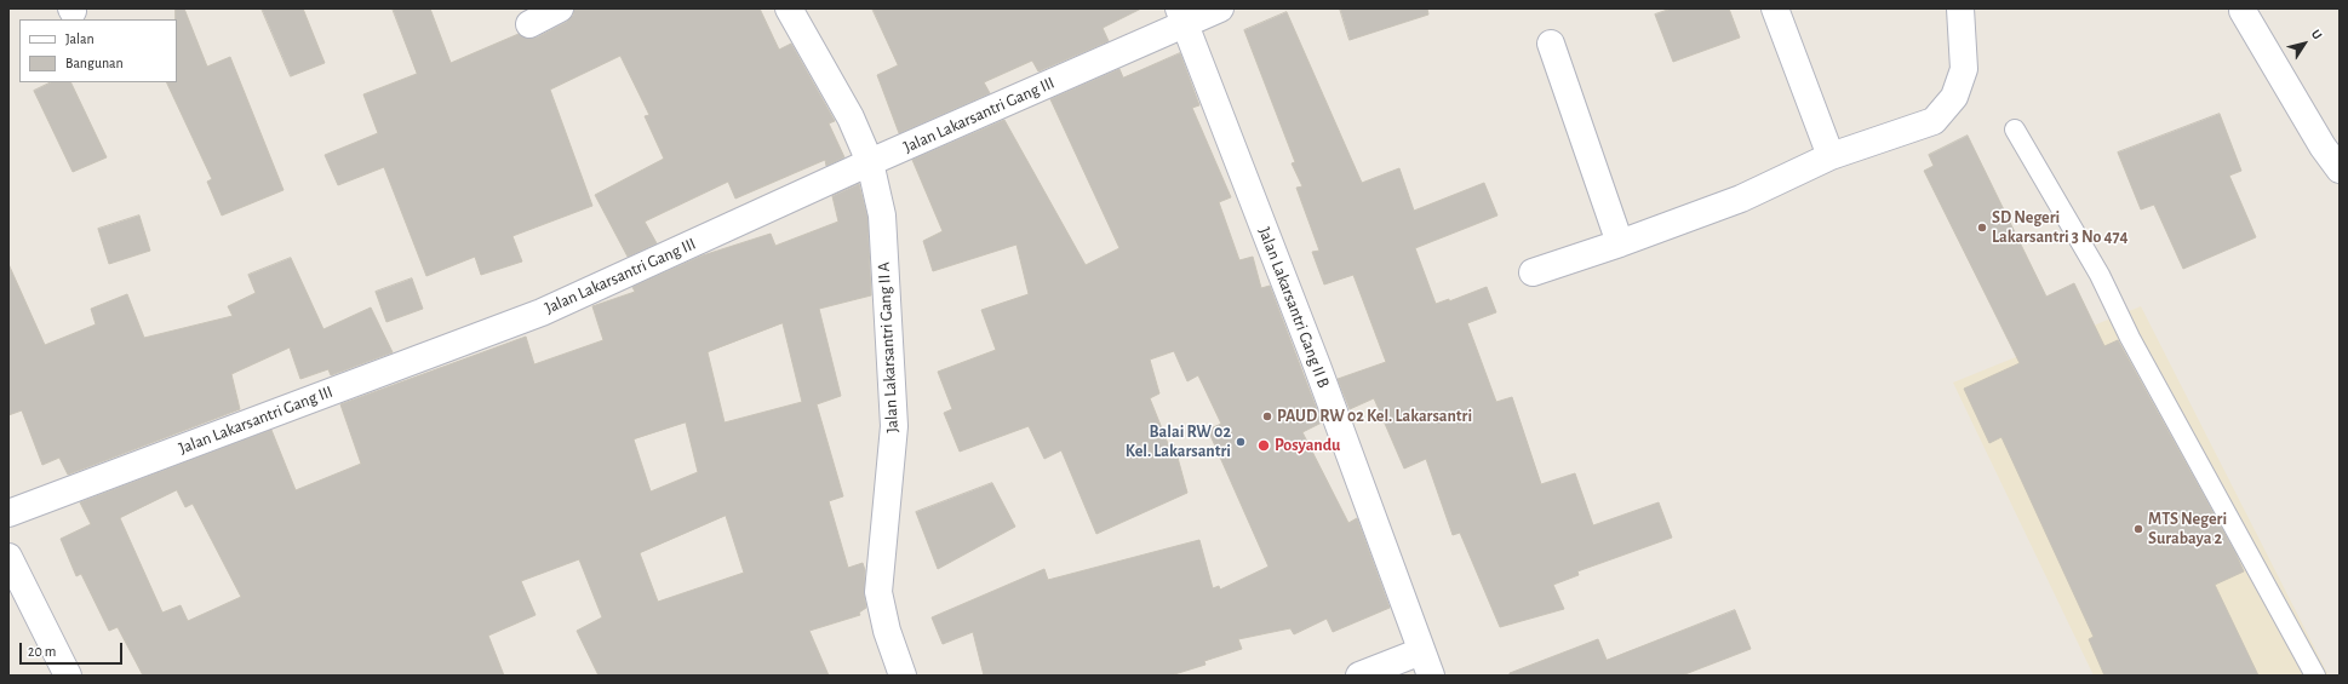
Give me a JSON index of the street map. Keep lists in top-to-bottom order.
{
  "streets": {
    "street": ["Jalan Lakarsantri Gang III", "Jalan Lakarsantri Gang II B", "Jalan Lakarsantri Gang II A"]
  },
  "crossings": [
    ["Jalan Lakarsantri Gang III", "Jalan Lakarsantri Gang II B"],
    ["Jalan Lakarsantri Gang III", "Jalan Lakarsantri Gang II A"]
  ],
  "places": [
    "SD Negeri Lakarsantri 3 No 474",
    "PAUD RW 02 Kel. Lakarsantri",
    "Balai RW 02 Kel. Lakarsantri",
    "Posyandu",
    "MTS Negeri Surabaya 2"
  ],
  "legend": ["Jalan", "Bangunan"],
  "scale_bar": "20 m",
  "north": "top right"
}
